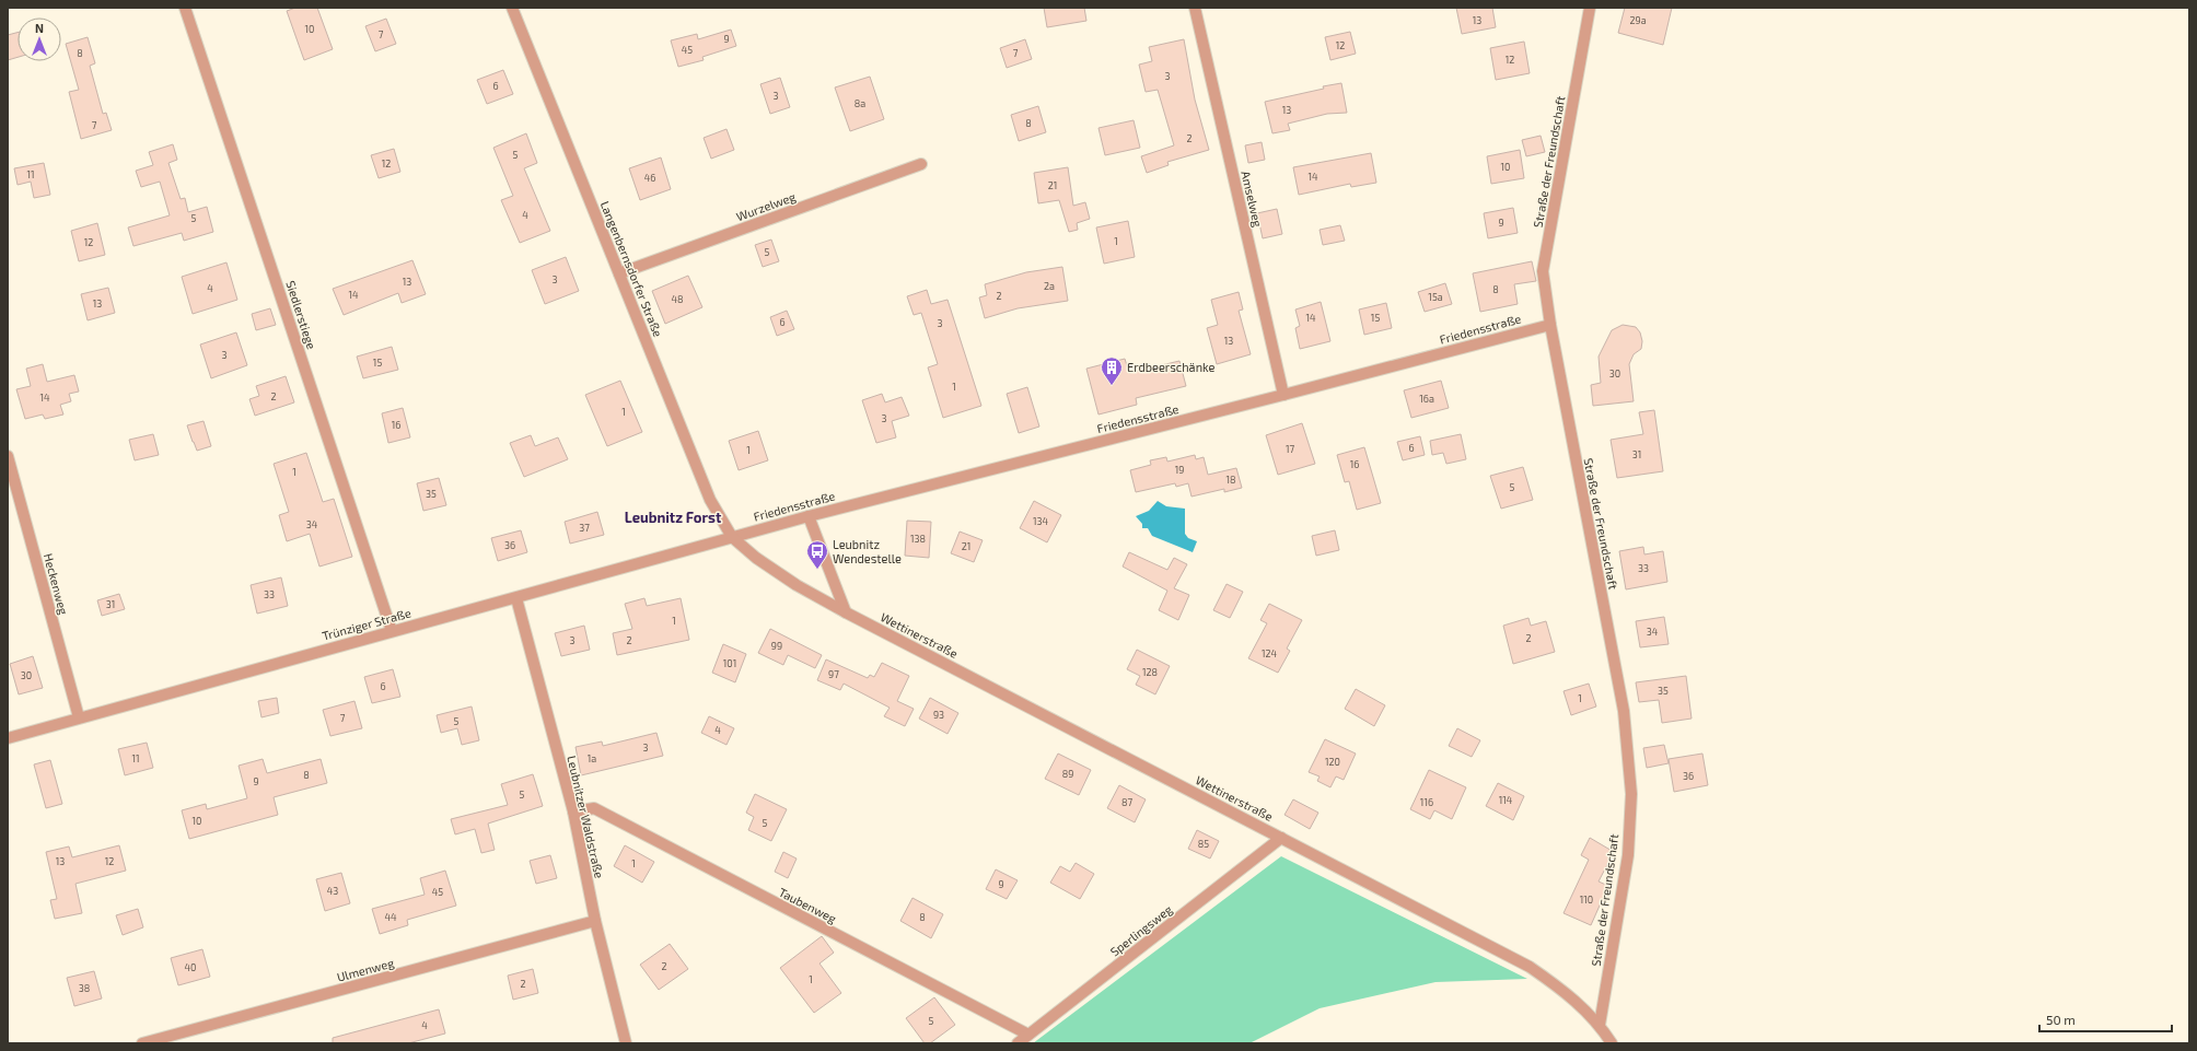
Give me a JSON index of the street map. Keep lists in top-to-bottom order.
{
  "streets": {
    "street": [
      "Straße der Freundschaft",
      "Amselweg",
      "Wurzelweg",
      "Langenbernsdorfer Straße",
      "Siedlerstiege",
      "Friedensstraße",
      "Heckenweg",
      "Trünziger Straße",
      "Wettinerstraße",
      "Leubnitzer Waldstraße",
      "Taubenweg",
      "Sperlingsweg",
      "Ulmenweg"
    ]
  },
  "crossings": [
    ["Straße der Freundschaft", "Friedensstraße"],
    ["Straße der Freundschaft", "Wettinerstraße"],
    ["Amselweg", "Friedensstraße"],
    ["Wurzelweg", "Langenbernsdorfer Straße"],
    ["Langenbernsdorfer Straße", "Friedensstraße"],
    ["Langenbernsdorfer Straße", "Trünziger Straße"],
    ["Langenbernsdorfer Straße", "Wettinerstraße"],
    ["Siedlerstiege", "Trünziger Straße"],
    ["Friedensstraße", "Trünziger Straße"],
    ["Friedensstraße", "Wettinerstraße"],
    ["Heckenweg", "Trünziger Straße"],
    ["Trünziger Straße", "Wettinerstraße"],
    ["Trünziger Straße", "Leubnitzer Waldstraße"],
    ["Wettinerstraße", "Sperlingsweg"],
    ["Leubnitzer Waldstraße", "Taubenweg"],
    ["Leubnitzer Waldstraße", "Ulmenweg"],
    ["Taubenweg", "Sperlingsweg"]
  ],
  "districts": ["Leubnitz Forst"],
  "places": {
    "building": ["Erdbeerschänke"],
    "bus stop": ["Leubnitz Wendestelle"]
  },
  "house_numbers": [
    "13",
    "29a",
    "10",
    "7",
    "9",
    "12",
    "45",
    "8",
    "7",
    "12",
    "3",
    "6",
    "3",
    "8a",
    "13",
    "8",
    "7",
    "2",
    "5",
    "12",
    "10",
    "11",
    "14",
    "46",
    "21",
    "4",
    "5",
    "9",
    "1",
    "12",
    "5",
    "3",
    "13",
    "2a",
    "4",
    "8",
    "14",
    "2",
    "15a",
    "48",
    "13",
    "14",
    "15",
    "6",
    "3",
    "13",
    "3",
    "15",
    "30",
    "1",
    "2",
    "14",
    "16a",
    "1",
    "3",
    "16",
    "6",
    "17",
    "1",
    "31",
    "16",
    "19",
    "1",
    "18",
    "5",
    "35",
    "134",
    "34",
    "37",
    "138",
    "36",
    "21",
    "33",
    "33",
    "31",
    "1",
    "34",
    "2",
    "3",
    "2",
    "99",
    "124",
    "101",
    "128",
    "97",
    "30",
    "6",
    "35",
    "1",
    "93",
    "7",
    "5",
    "4",
    "3",
    "11",
    "1a",
    "120",
    "89",
    "8",
    "36",
    "9",
    "5",
    "114",
    "87",
    "116",
    "10",
    "5",
    "85",
    "13",
    "12",
    "1",
    "9",
    "43",
    "45",
    "110",
    "44",
    "8",
    "2",
    "40",
    "1",
    "2",
    "38",
    "5",
    "4"
  ],
  "scale_bar": "50 m",
  "north": "top"
}
